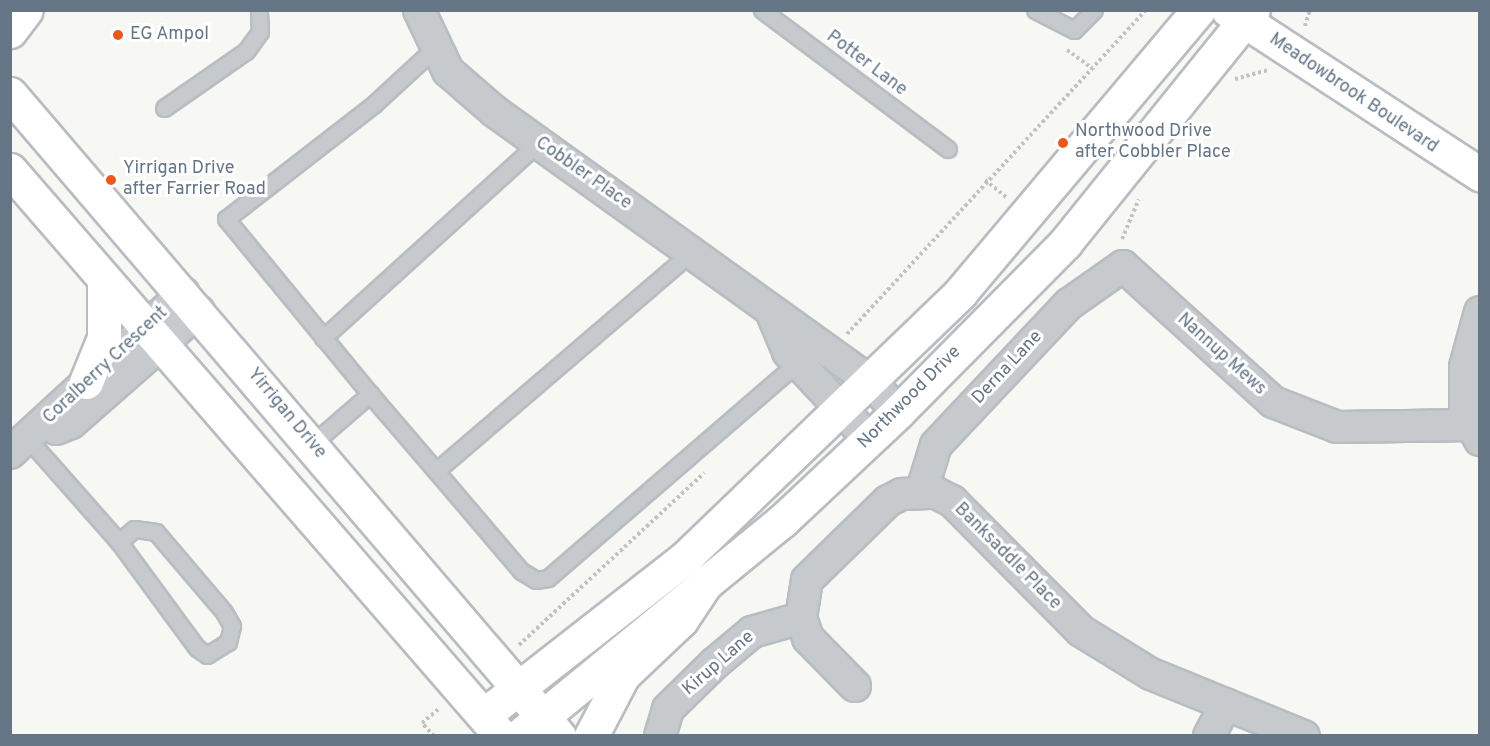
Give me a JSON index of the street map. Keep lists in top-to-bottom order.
{
  "streets": {
    "street": [
      "Meadowbrook Boulevard",
      "Cobbler Place",
      "Nannup Mews",
      "Coralberry Crescent",
      "Derna Lane",
      "Northwood Drive",
      "Yirrigan Drive",
      "Banksaddle Place",
      "Kirup Lane"
    ],
    "lane": ["Potter Lane"]
  },
  "crossings": [
    ["Meadowbrook Boulevard", "Northwood Drive"],
    ["Cobbler Place", "Northwood Drive"],
    ["Nannup Mews", "Derna Lane"],
    ["Coralberry Crescent", "Yirrigan Drive"],
    ["Derna Lane", "Banksaddle Place"],
    ["Northwood Drive", "Yirrigan Drive"],
    ["Banksaddle Place", "Kirup Lane"]
  ],
  "places": ["EG Ampol", "Northwood Drive after Cobbler Place", "Yirrigan Drive after Farrier Road"]
}
